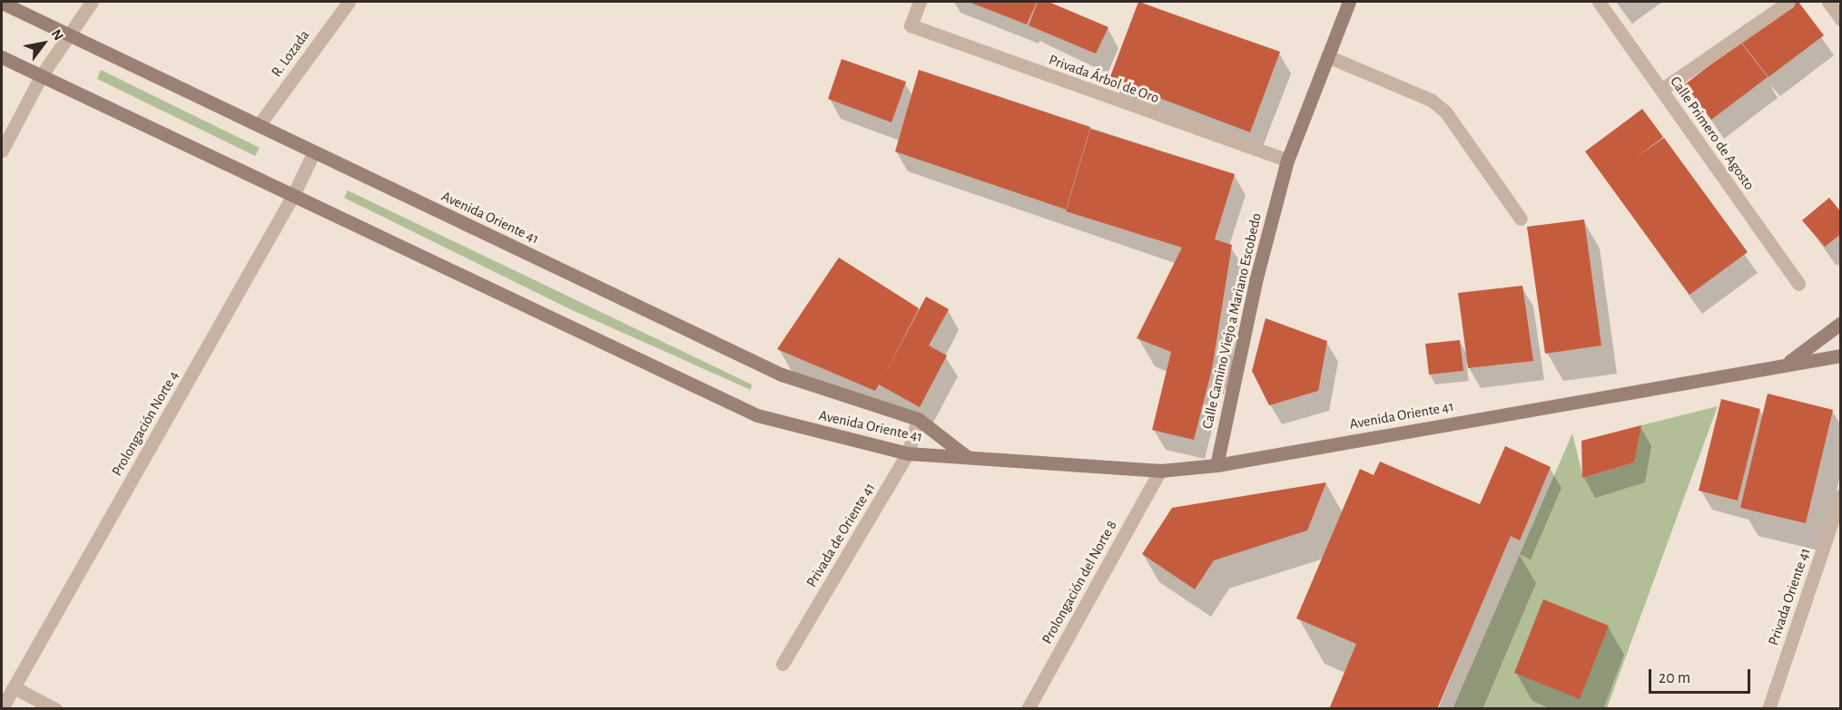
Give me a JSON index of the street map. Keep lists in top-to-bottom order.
{
  "streets": {
    "street": [
      "R. Lozada",
      "Privada Árbol de Oro",
      "Calle Primero de Agosto",
      "Avenida Oriente 41",
      "Calle Camino Viejo a Mariano Escobedo",
      "Prolongación Norte 4",
      "Privada de Oriente 41",
      "Prolongación del Norte 8",
      "Privada Oriente 41"
    ]
  },
  "crossings": [
    ["R. Lozada", "Avenida Oriente 41"],
    ["Privada Árbol de Oro", "Calle Camino Viejo a Mariano Escobedo"],
    ["Avenida Oriente 41", "Calle Camino Viejo a Mariano Escobedo"],
    ["Avenida Oriente 41", "Prolongación Norte 4"],
    ["Avenida Oriente 41", "Privada de Oriente 41"],
    ["Avenida Oriente 41", "Prolongación del Norte 8"]
  ],
  "scale_bar": "20 m",
  "north": "top right"
}
